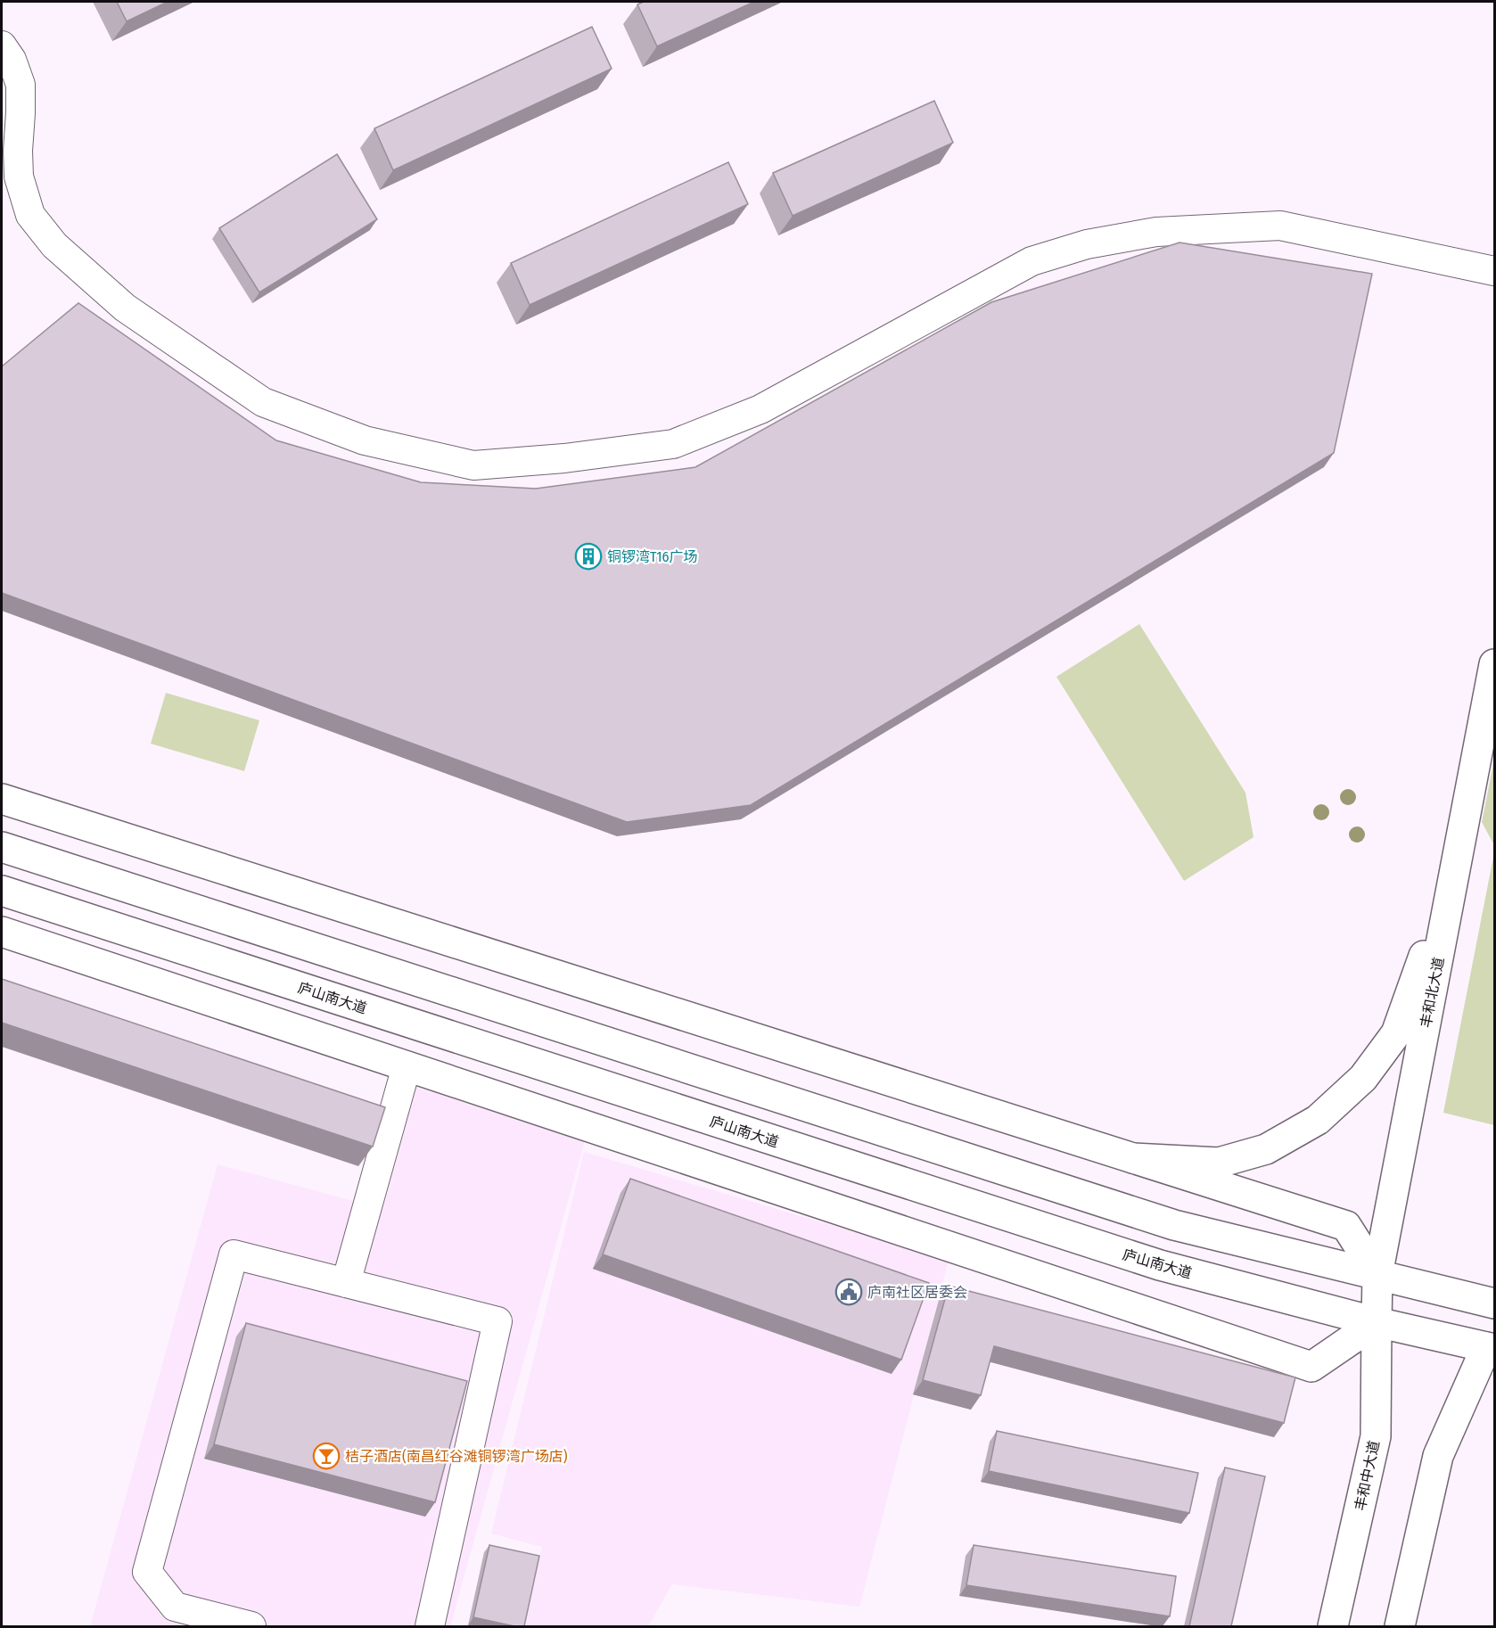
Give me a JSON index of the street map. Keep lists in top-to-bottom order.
{
  "streets": {
    "main road": ["丰和北大道", "庐山南大道", "丰和中大道"]
  },
  "crossings": [
    ["丰和北大道", "庐山南大道"],
    ["丰和北大道", "丰和中大道"],
    ["庐山南大道", "丰和中大道"]
  ],
  "places": {
    "building": ["铜锣湾T16广场"],
    "public building": ["庐南社区居委会"],
    "bar": ["桔子酒店(南昌红谷滩铜锣湾广场店)"]
  }
}
